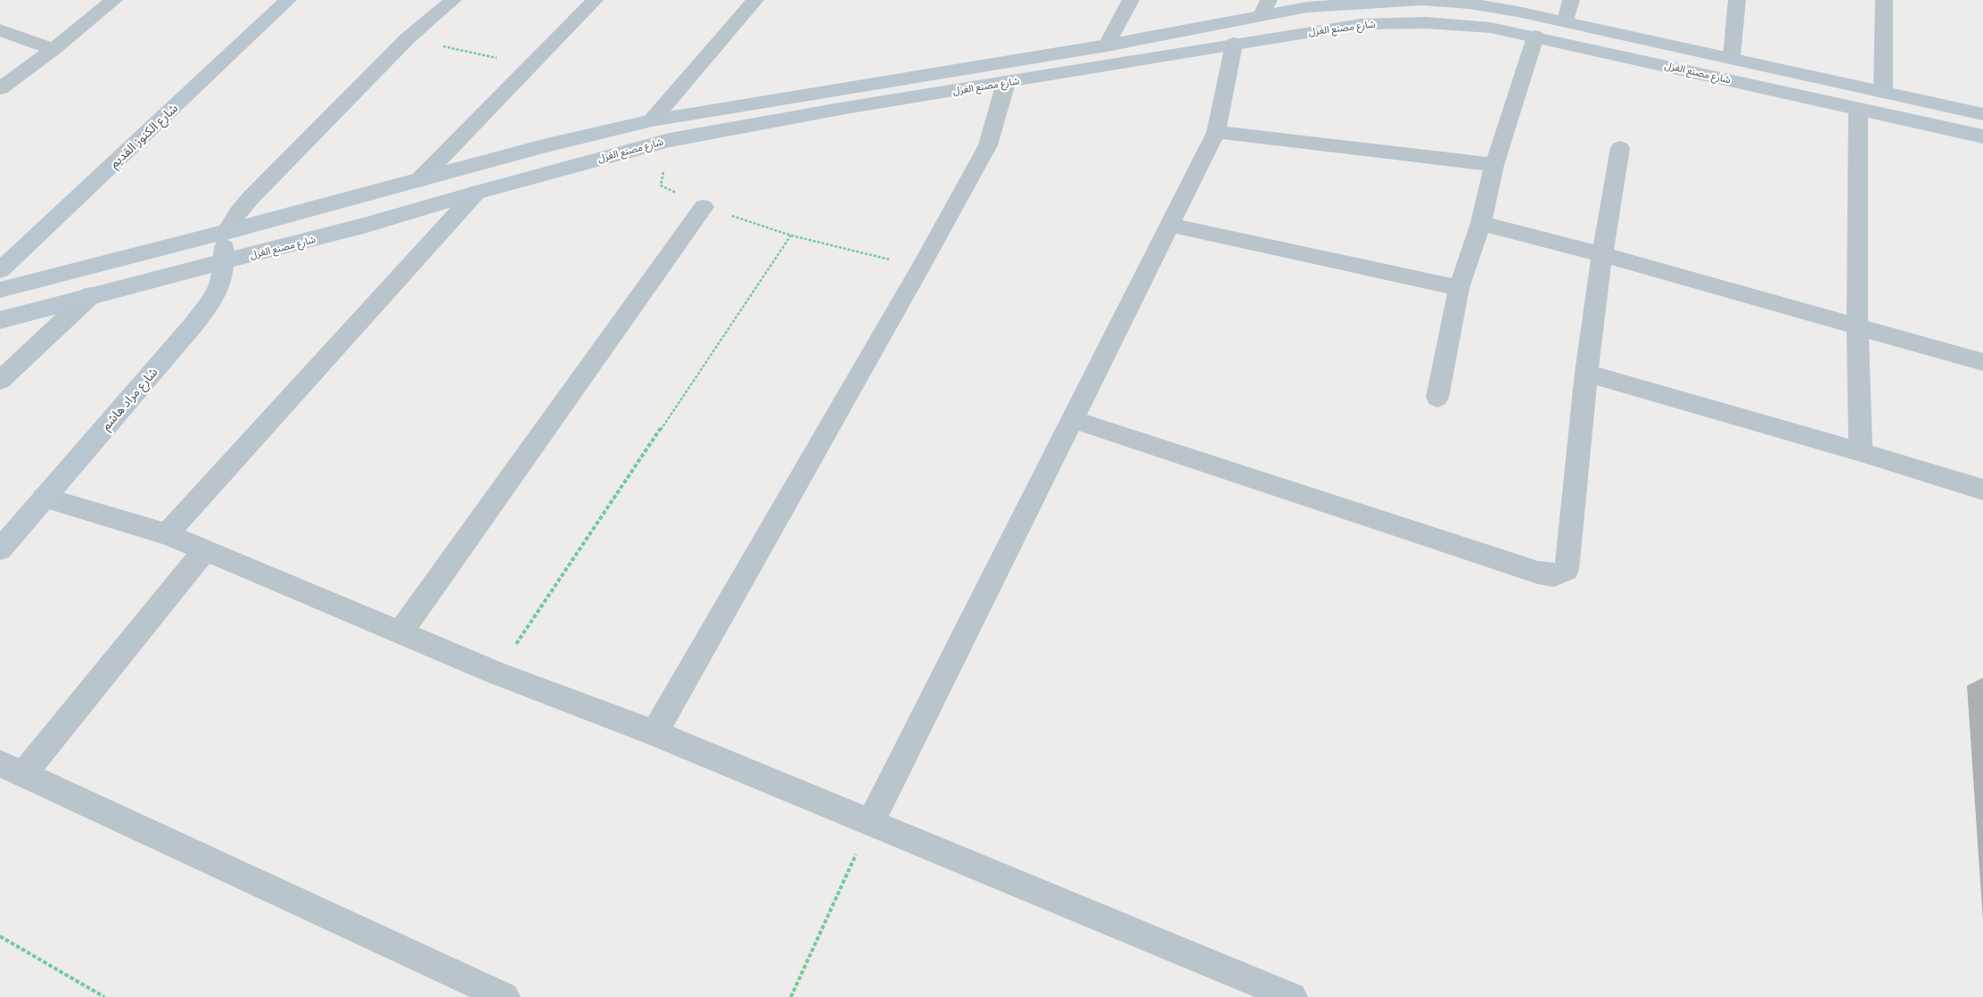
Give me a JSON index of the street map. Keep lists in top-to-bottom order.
{
  "streets": {
    "street": ["شارع مصنع الغزل", "شارع الكنوز القديم", "شارع مراد هاشم"]
  },
  "crossings": [
    ["شارع مصنع الغزل", "شارع مراد هاشم"]
  ]
}
